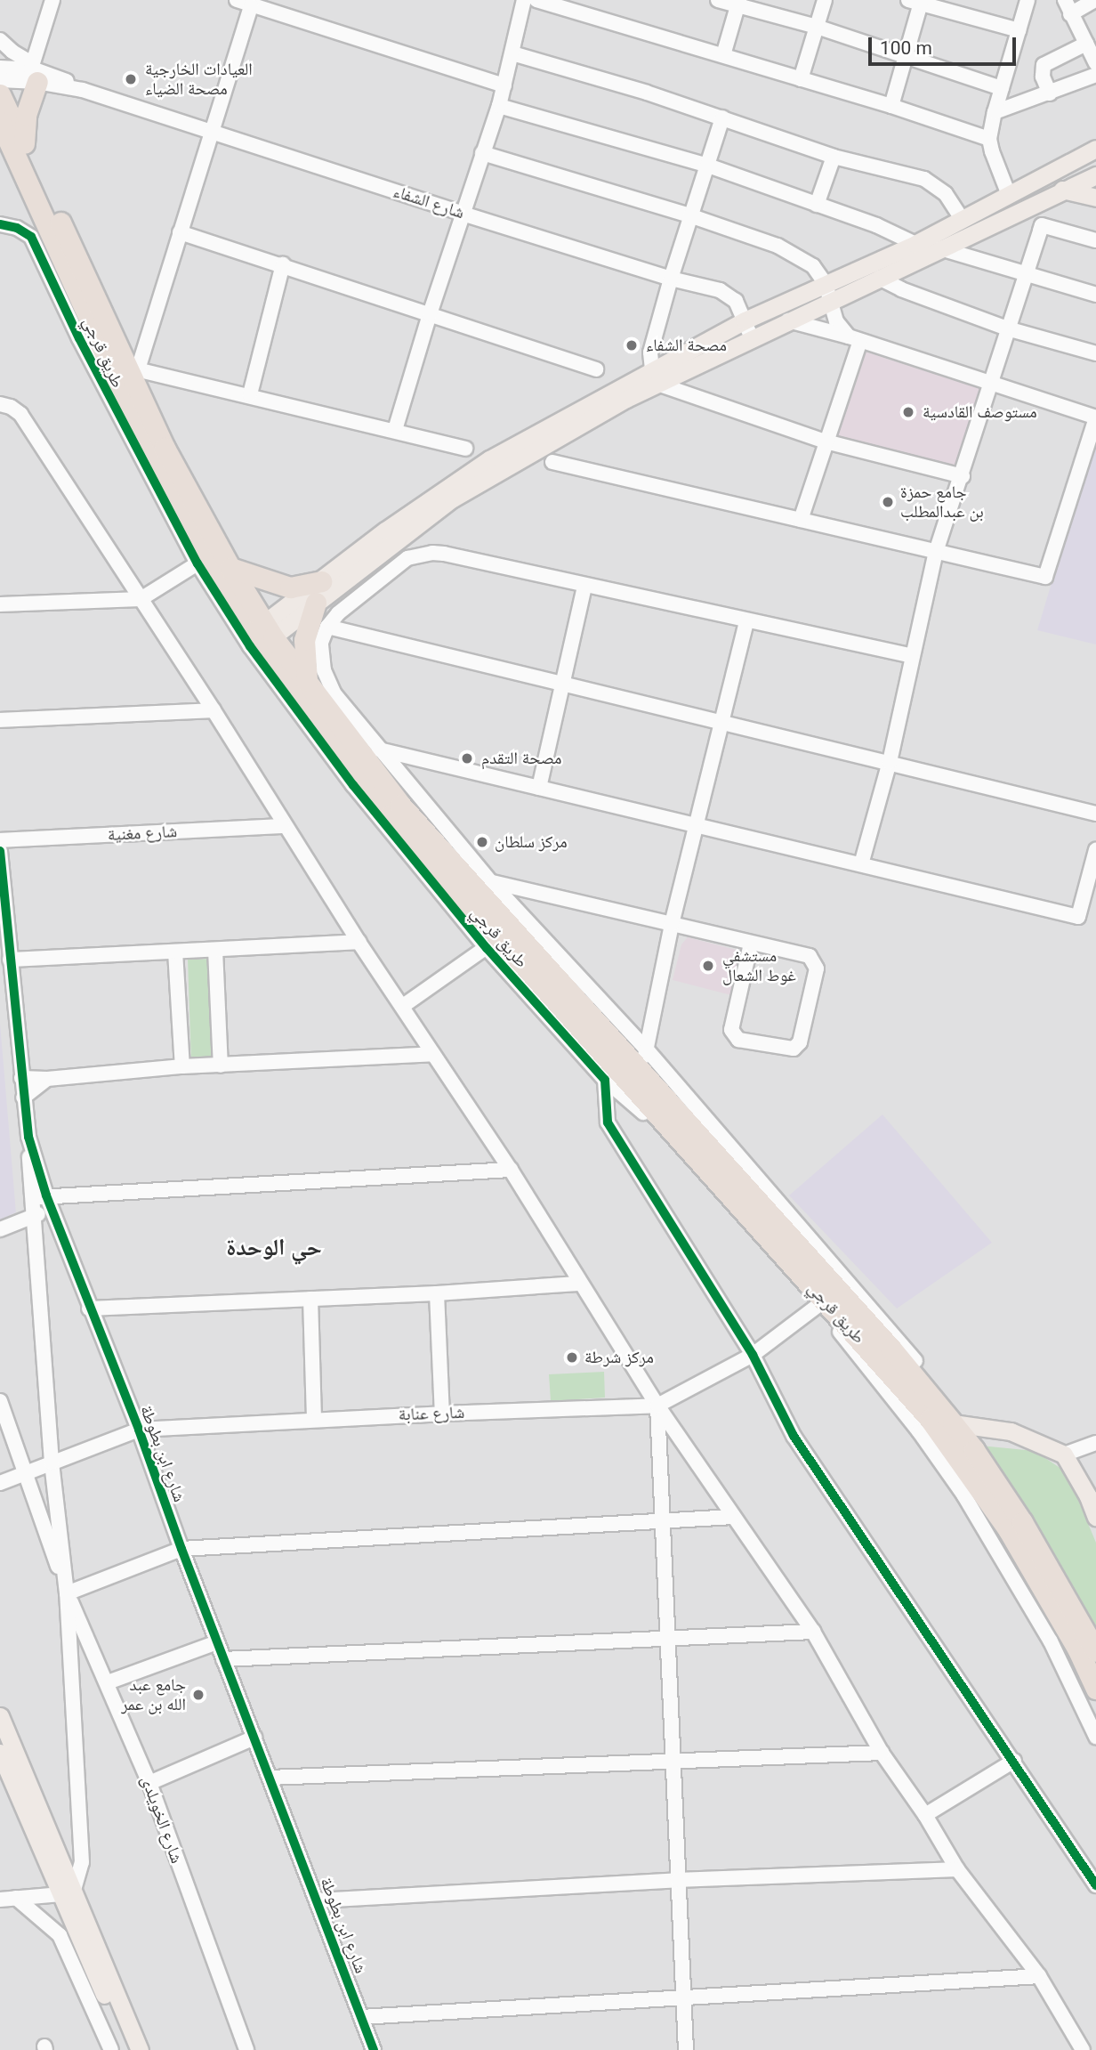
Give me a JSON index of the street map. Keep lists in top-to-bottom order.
{
  "streets": {
    "highway": ["طريق قرجي"],
    "street": [
      "شارع الشفاء",
      "شارع مغنية",
      "شارع عنابة",
      "شارع ابن بطوطة",
      "شارع الخويلدى"
    ]
  },
  "crossings": [
    ["طريق قرجي", "شارع عنابة"],
    ["شارع عنابة", "شارع ابن بطوطة"]
  ],
  "districts": ["حي الوحدة"],
  "places": [
    "العيادات الخارجية مصحة الضياء",
    "مصحة الشفاء",
    "مستوصف القادسية",
    "جامع حمزة بن عبدالمطلب",
    "مصحة التقدم",
    "مركز سلطان",
    "مستشفي غوط الشعال",
    "مركز شرطة",
    "جامع عبد الله بن عمر"
  ],
  "scale_bar": "100 m"
}
